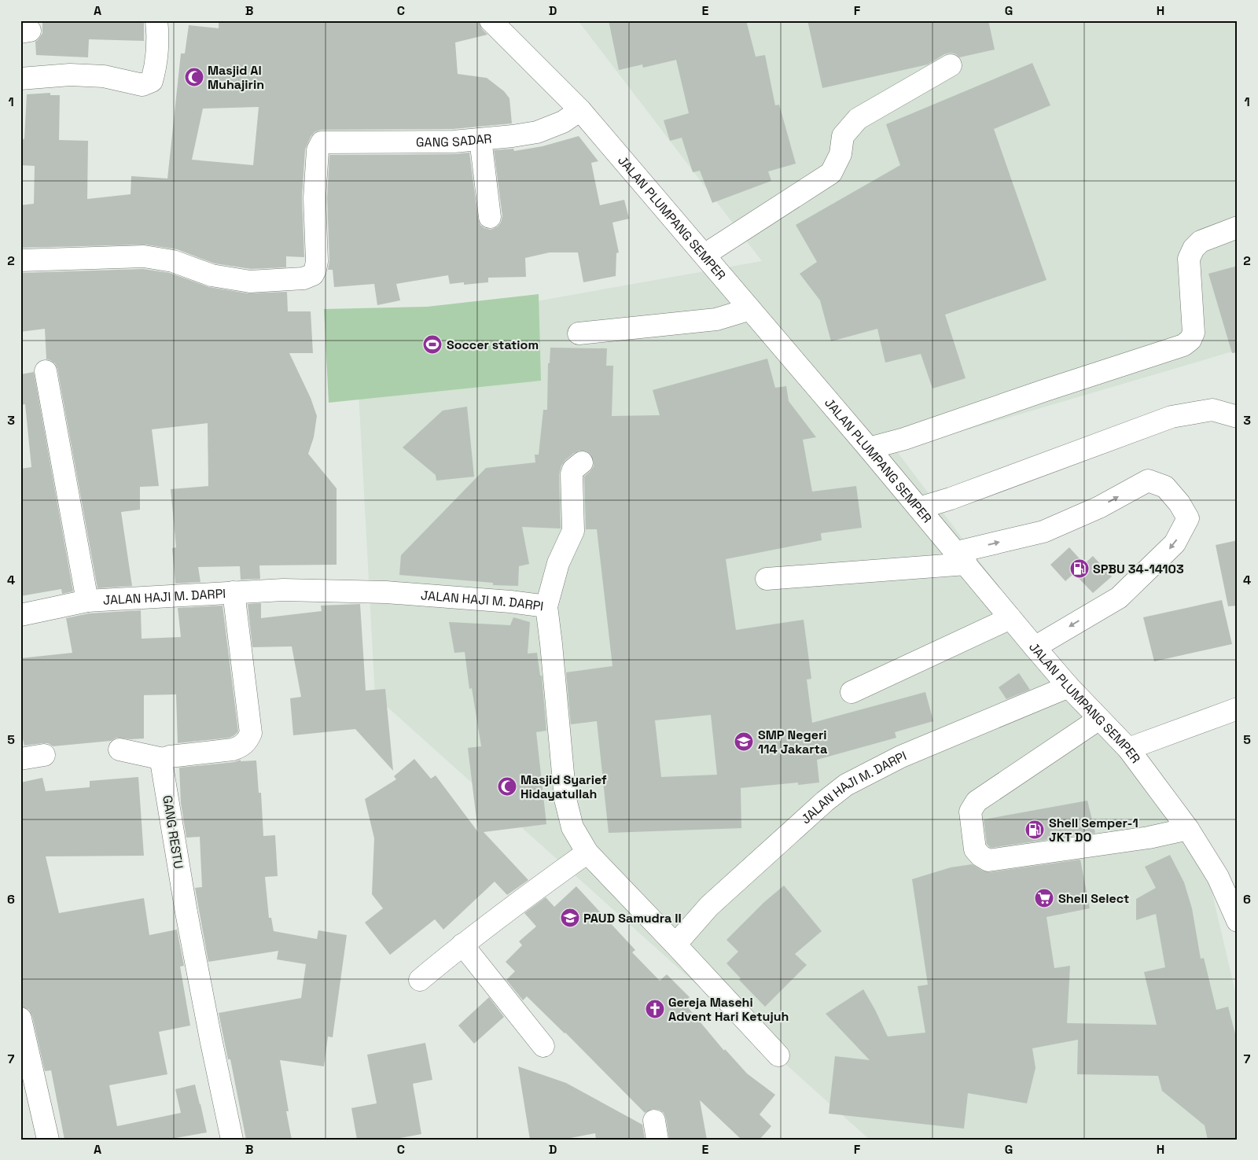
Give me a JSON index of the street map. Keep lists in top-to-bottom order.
{
  "streets": {
    "street": [
      "GANG SADAR",
      "JALAN PLUMPANG SEMPER",
      "JALAN HAJI M. DARPI",
      "GANG RESTU"
    ]
  },
  "crossings": [
    ["GANG SADAR", "JALAN PLUMPANG SEMPER"],
    ["JALAN PLUMPANG SEMPER", "JALAN HAJI M. DARPI"]
  ],
  "places": {
    "mosque": ["Masjid Al Muhajirin", "Masjid Syarief Hidayatullah"],
    "sports": ["Soccer statiom"],
    "fuel station": ["SPBU 34-14103", "Shell Semper-1 JKT DO"],
    "school or university": ["SMP Negeri 114 Jakarta", "PAUD Samudra II"],
    "supermarket": ["Shell Select"],
    "church": ["Gereja Masehi Advent Hari Ketujuh"]
  },
  "grid": {
    "columns": [
      "A",
      "B",
      "C",
      "D",
      "E",
      "F",
      "G",
      "H"
    ],
    "rows": [
      "1",
      "2",
      "3",
      "4",
      "5",
      "6",
      "7"
    ]
  }
}
